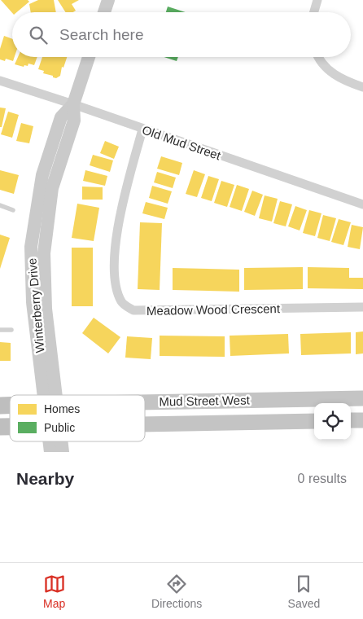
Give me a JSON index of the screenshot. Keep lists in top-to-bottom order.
{
  "streets": {
    "main road": ["Mud Street West"],
    "street": ["Old Mud Street", "Winterberry Drive", "Meadow Wood Crescent"]
  },
  "crossings": [
    ["Old Mud Street", "Winterberry Drive"],
    ["Old Mud Street", "Meadow Wood Crescent"]
  ],
  "legend": ["Homes", "Public"],
  "page": {
    "search": "Search here",
    "heading": ["Nearby", "0 results"],
    "nav": ["Map", "Directions", "Saved"]
  }
}
